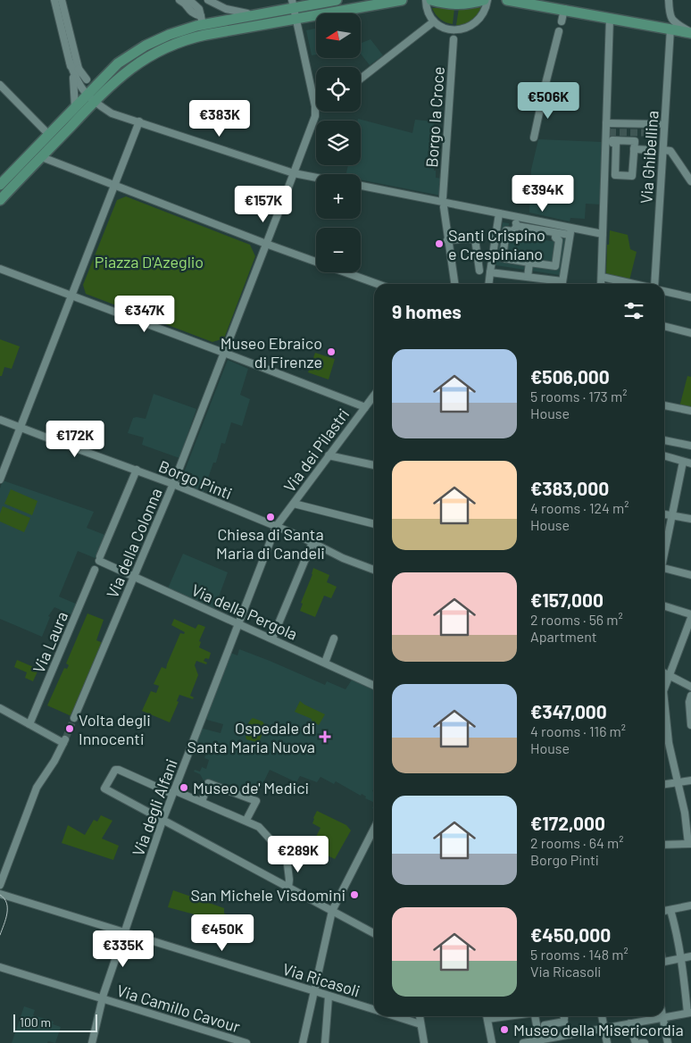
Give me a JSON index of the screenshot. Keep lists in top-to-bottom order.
{
  "streets": {
    "street": [
      "Borgo la Croce",
      "Via Ghibellina",
      "Via dei Pilastri",
      "Borgo Pinti",
      "Via della Colonna",
      "Via della Pergola",
      "Via Laura",
      "Via degli Alfani",
      "Via Ricasoli",
      "Via Camillo Cavour"
    ]
  },
  "crossings": [
    ["Via dei Pilastri", "Borgo Pinti"],
    ["Via dei Pilastri", "Via degli Alfani"],
    ["Borgo Pinti", "Via della Colonna"],
    ["Borgo Pinti", "Via Laura"],
    ["Borgo Pinti", "Via degli Alfani"],
    ["Via della Colonna", "Via della Pergola"],
    ["Via della Pergola", "Via Laura"],
    ["Via della Pergola", "Via degli Alfani"],
    ["Via degli Alfani", "Via Ricasoli"],
    ["Via degli Alfani", "Via Camillo Cavour"]
  ],
  "parks": ["Piazza D'Azeglio"],
  "places": {
    "other": [
      "Santi Crispino e Crespiniano",
      "Museo Ebraico di Firenze",
      "Chiesa di Santa Maria di Candeli",
      "Volta degli Innocenti",
      "Museo de' Medici",
      "San Michele Visdomini",
      "Museo della Misericordia"
    ],
    "health": ["Ospedale di Santa Maria Nuova"]
  },
  "scale_bar": "100 m",
  "north": "left",
  "page": {
    "map_buttons": ["+", "−"],
    "price": [
      "€506K",
      "€383K",
      "€394K",
      "€157K",
      "€347K",
      "€172K",
      "€289K",
      "€450K",
      "€335K"
    ],
    "heading": "9 homes",
    "list": [
      {
        "name": "€506,000",
        "note": "5 rooms · 173 m² · House"
      },
      {
        "name": "€383,000",
        "note": "4 rooms · 124 m² · House"
      },
      {
        "name": "€157,000",
        "note": "2 rooms · 56 m² · Apartment"
      },
      {
        "name": "€347,000",
        "note": "4 rooms · 116 m² · House"
      },
      {
        "name": "€172,000",
        "note": "2 rooms · 64 m² · Borgo Pinti"
      },
      {
        "name": "€450,000",
        "note": "5 rooms · 148 m² · Via Ricasoli"
      }
    ],
    "scale": "100 m"
  }
}
